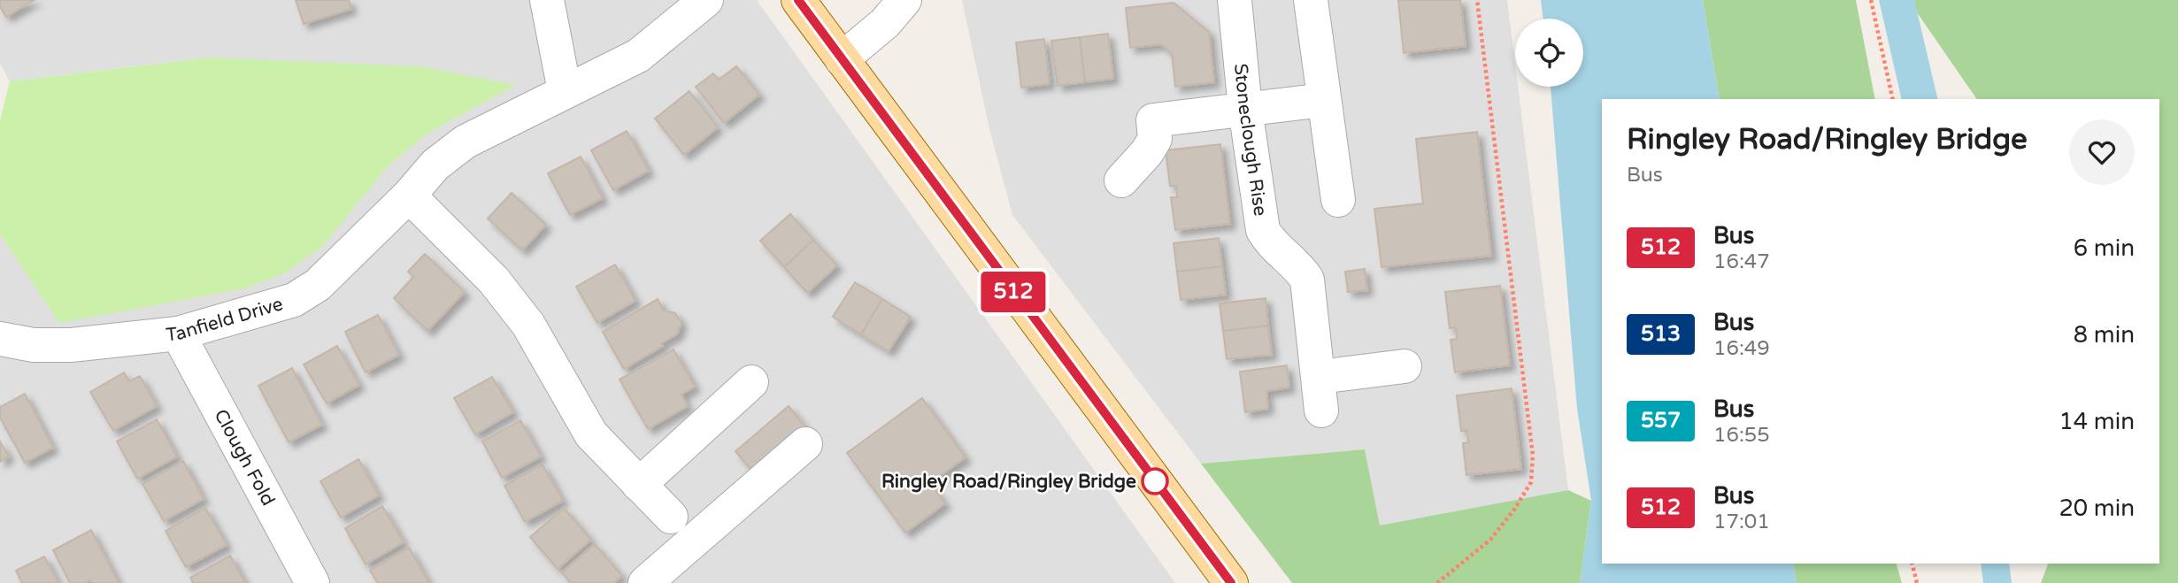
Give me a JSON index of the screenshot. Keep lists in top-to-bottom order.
{
  "streets": {
    "street": ["Stoneclough Rise", "Tanfield Drive", "Clough Fold"]
  },
  "crossings": [
    ["Tanfield Drive", "Clough Fold"]
  ],
  "places": ["Ringley Road/Ringley Bridge"],
  "lines": ["bus line 512"],
  "page": {
    "on_map": "512",
    "heading": ["Ringley Road/Ringley Bridge", "Bus"],
    "list": [
      {
        "mark": "512",
        "name": "Bus",
        "note": "16:47",
        "value": "6 min"
      },
      {
        "mark": "513",
        "name": "Bus",
        "note": "16:49",
        "value": "8 min"
      },
      {
        "mark": "557",
        "name": "Bus",
        "note": "16:55",
        "value": "14 min"
      },
      {
        "mark": "512",
        "name": "Bus",
        "note": "17:01",
        "value": "20 min"
      }
    ]
  }
}
